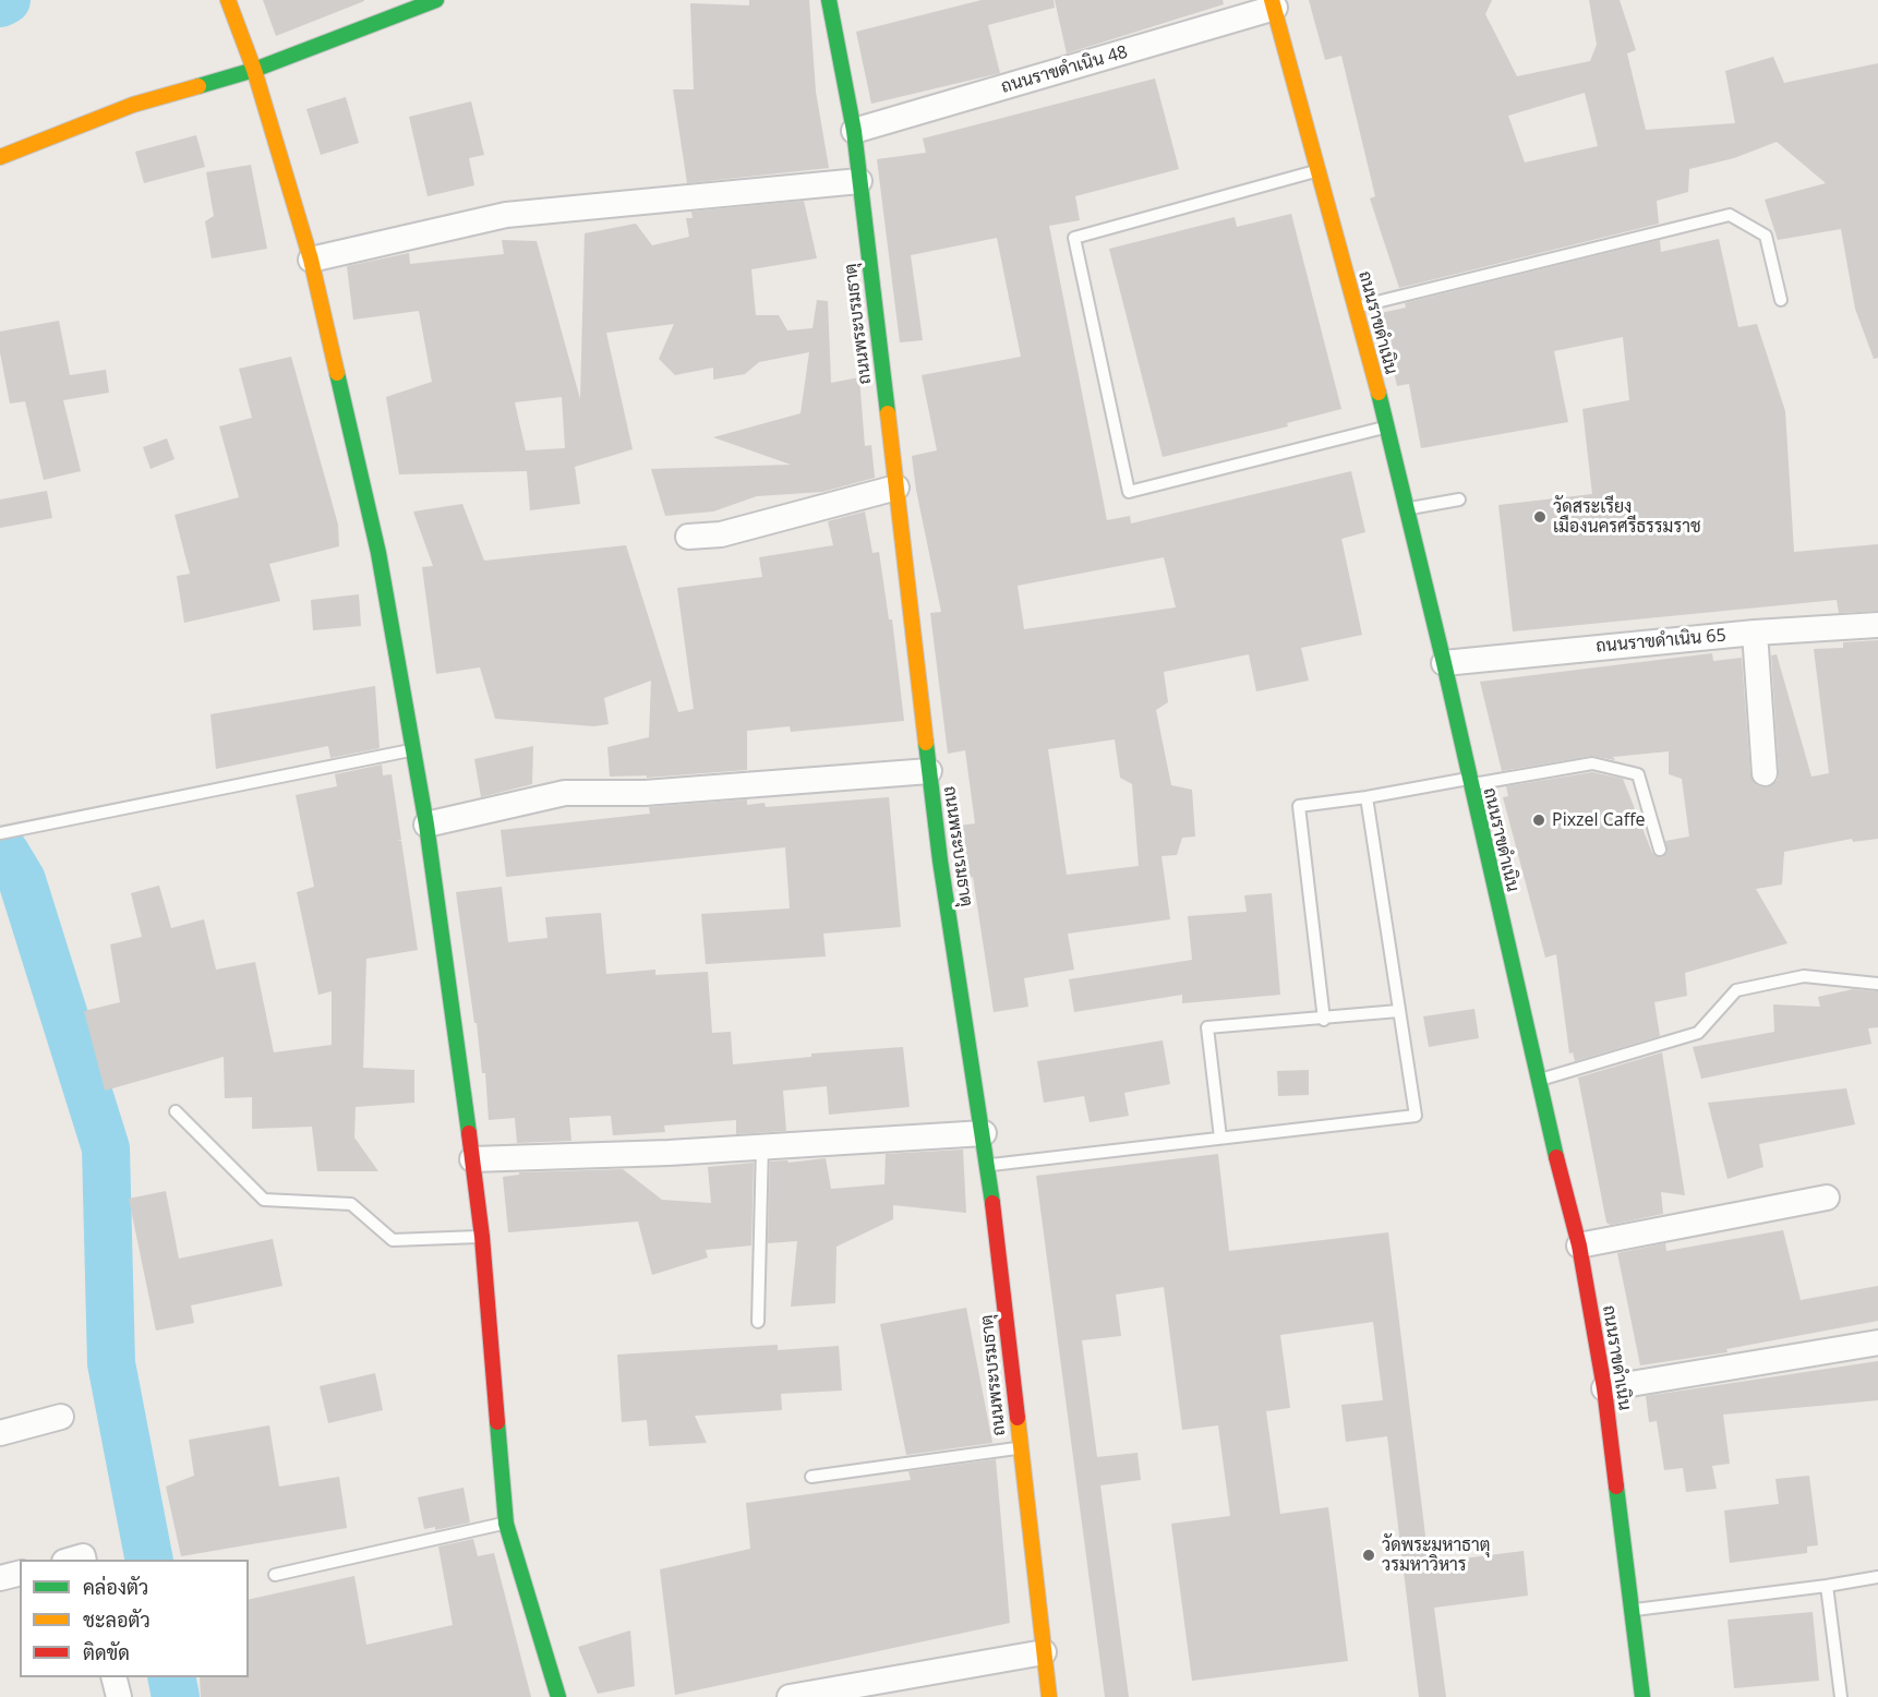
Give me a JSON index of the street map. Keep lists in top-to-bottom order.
{
  "streets": {
    "street": [
      "ถนนราขดำเนิน 48",
      "ถนนราขดำเนิน",
      "ถนนพระบรมธาตุ",
      "ถนนราขดำเนิน 65"
    ]
  },
  "crossings": [
    ["ถนนราขดำเนิน 48", "ถนนราขดำเนิน"],
    ["ถนนราขดำเนิน 48", "ถนนพระบรมธาตุ"],
    ["ถนนราขดำเนิน", "ถนนราขดำเนิน 65"]
  ],
  "places": ["วัดสระเรียง เมืองนครศรีธรรมราช", "Pixzel Caffe", "วัดพระมหาธาตุ วรมหาวิหาร"],
  "legend": ["คล่องตัว", "ชะลอตัว", "ติดขัด"]
}
